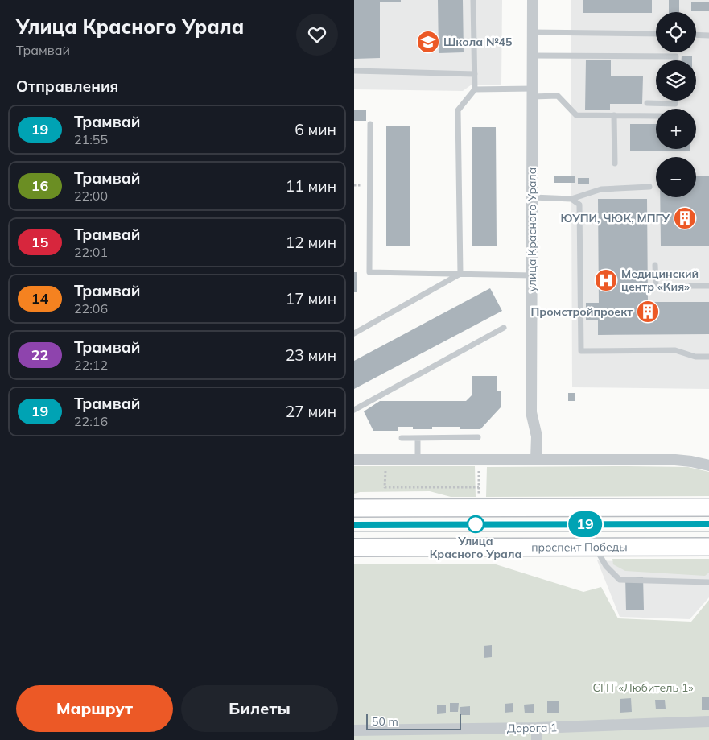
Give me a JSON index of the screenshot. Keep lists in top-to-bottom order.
{
  "streets": {
    "main road": ["проспект Победы"],
    "street": ["улица Красного Урала", "Дорога 1"]
  },
  "parks": ["СНТ «Любитель 1»"],
  "places": {
    "school or university": ["Школа №45"],
    "building": ["ЮУПИ, ЧЮК, МПГУ", "Промстройпроект"],
    "hospital": ["Медицинский центр «Кия»"],
    "other": ["Улица Красного Урала"]
  },
  "lines": ["tram line 19"],
  "scale_bar": "50 m",
  "page": {
    "heading": [
      ["Улица Красного Урала", "Трамвай"],
      "Отправления"
    ],
    "on_map": "19",
    "map_buttons": ["+", "−"],
    "list": [
      {
        "mark": "19",
        "name": "Трамвай",
        "note": "21:55",
        "value": "6 мин"
      },
      {
        "mark": "16",
        "name": "Трамвай",
        "note": "22:00",
        "value": "11 мин"
      },
      {
        "mark": "15",
        "name": "Трамвай",
        "note": "22:01",
        "value": "12 мин"
      },
      {
        "mark": "14",
        "name": "Трамвай",
        "note": "22:06",
        "value": "17 мин"
      },
      {
        "mark": "22",
        "name": "Трамвай",
        "note": "22:12",
        "value": "23 мин"
      },
      {
        "mark": "19",
        "name": "Трамвай",
        "note": "22:16",
        "value": "27 мин"
      }
    ],
    "buttons": ["Маршрут", "Билеты"],
    "scale": "50 m"
  }
}
